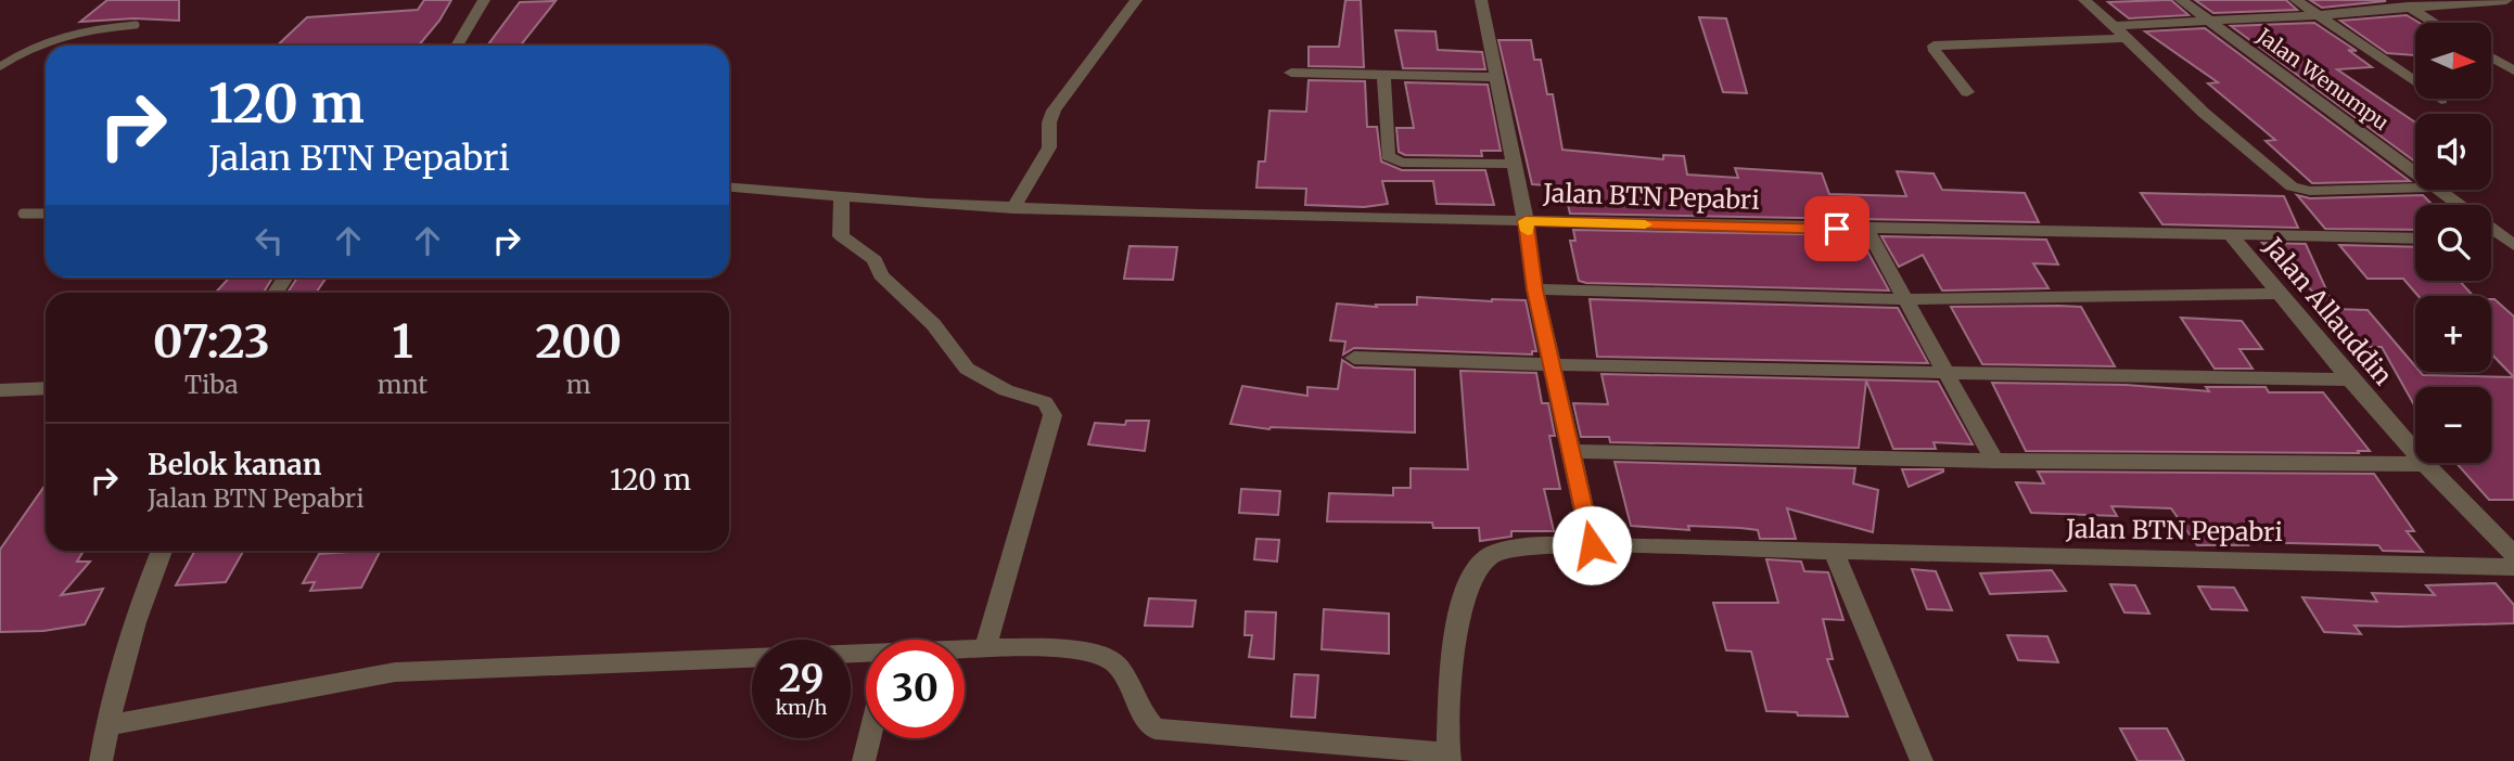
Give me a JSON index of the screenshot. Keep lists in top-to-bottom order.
{
  "streets": {
    "street": ["Jalan Wenumpu", "Jalan BTN Pepabri", "Jalan Allauddin"]
  },
  "crossings": [
    ["Jalan BTN Pepabri", "Jalan Allauddin"]
  ],
  "north": "right",
  "page": {
    "map_buttons": ["+", "−"],
    "turn": ["120 m", "Jalan BTN Pepabri"],
    "eta": [
      "07:23",
      "Tiba",
      "1",
      "mnt",
      "200",
      "m"
    ],
    "list": [
      {
        "name": "Belok kanan",
        "note": "Jalan BTN Pepabri",
        "value": "120 m"
      }
    ],
    "speed": "29 km/h",
    "limit": "30"
  }
}
